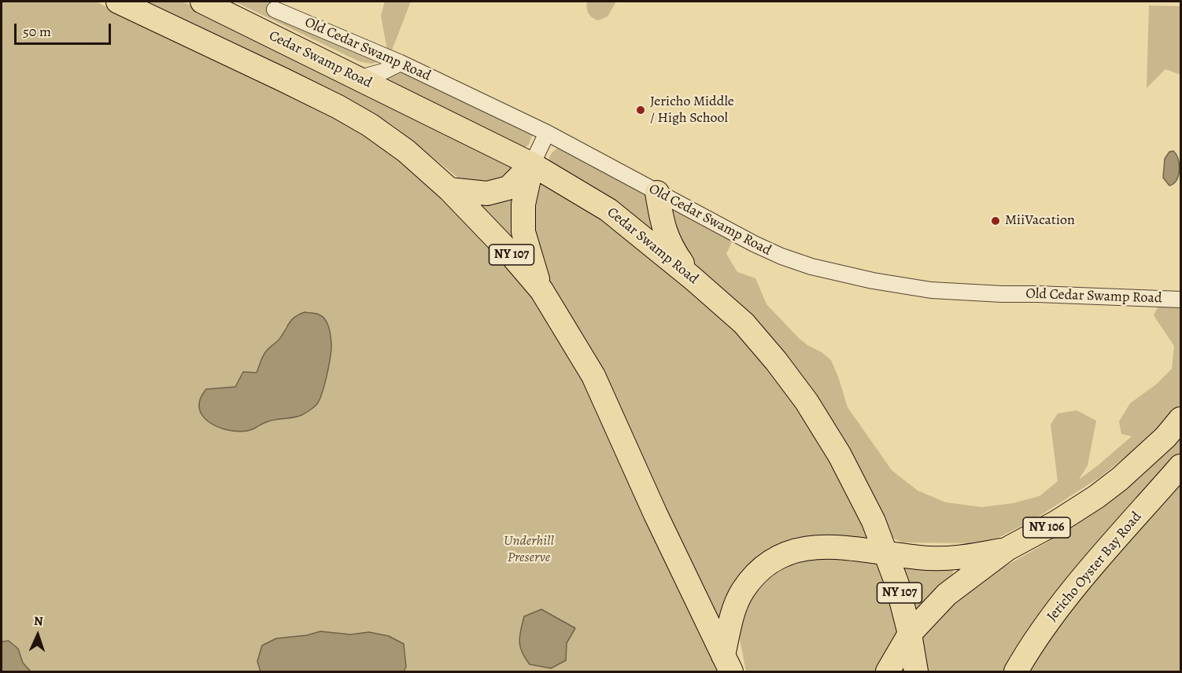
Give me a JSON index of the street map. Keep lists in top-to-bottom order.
{
  "streets": {
    "main road": [
      "Cedar Swamp Road",
      "NY 107",
      "NY 106",
      "Jericho Oyster Bay Road"
    ],
    "street": ["Old Cedar Swamp Road"]
  },
  "crossings": [
    ["Cedar Swamp Road", "NY 106"]
  ],
  "parks": ["Underhill Preserve"],
  "places": ["Jericho Middle / High School", "MiiVacation"],
  "scale_bar": "50 m",
  "north": "top"
}
